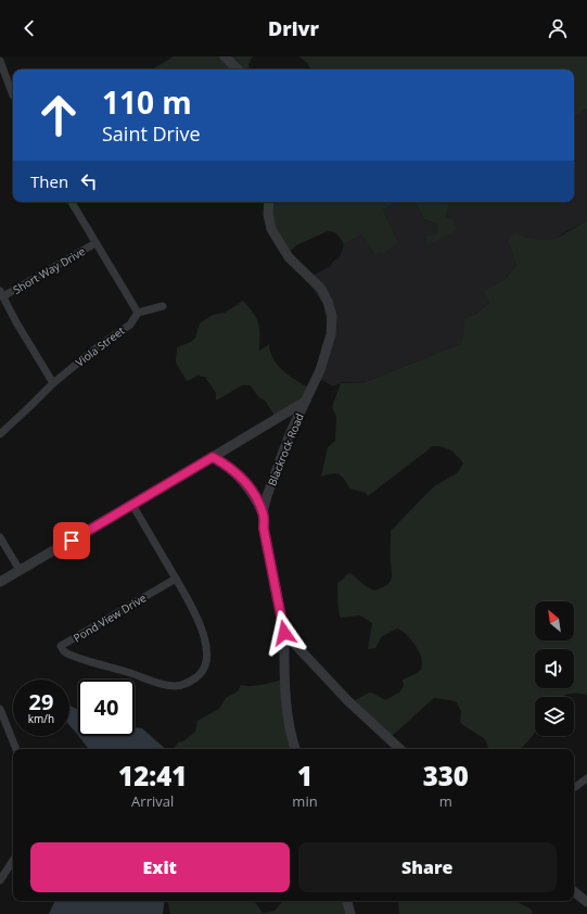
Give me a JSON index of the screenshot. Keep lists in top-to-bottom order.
{
  "streets": {
    "street": [
      "Short Way Drive",
      "Viola Street",
      "Blackrock Road",
      "Pond View Drive"
    ]
  },
  "north": "top left",
  "page": {
    "header": "Drivr",
    "turn": ["110 m", "Saint Drive"],
    "then": "Then",
    "speed": "29 km/h",
    "limit": "40",
    "eta": [
      "12:41",
      "Arrival",
      "1",
      "min",
      "330",
      "m"
    ],
    "buttons": ["Exit", "Share"]
  }
}
